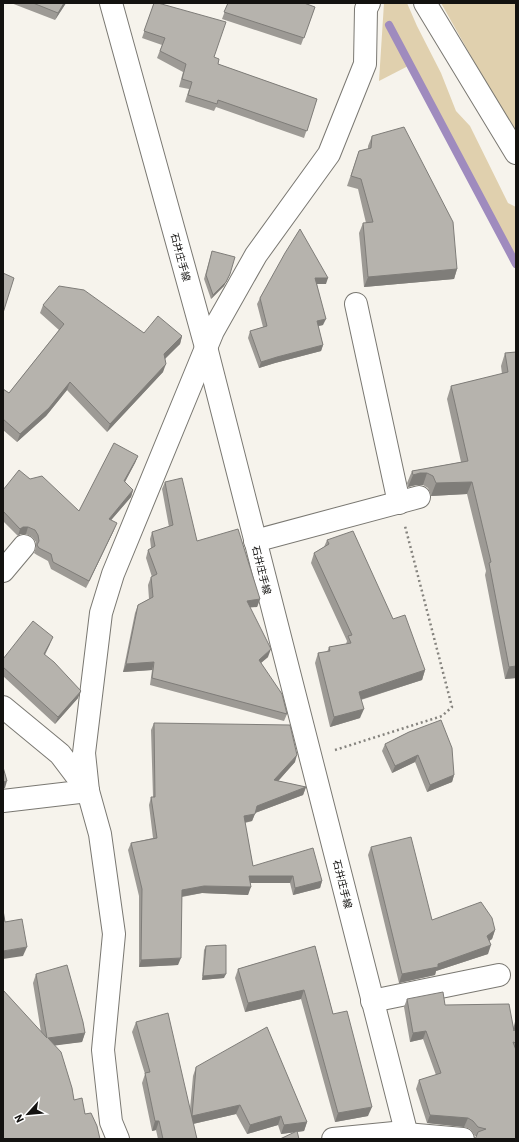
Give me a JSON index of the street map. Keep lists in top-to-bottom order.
{
  "streets": {
    "street": ["石井庄手線"]
  },
  "north": "bottom left"
}
